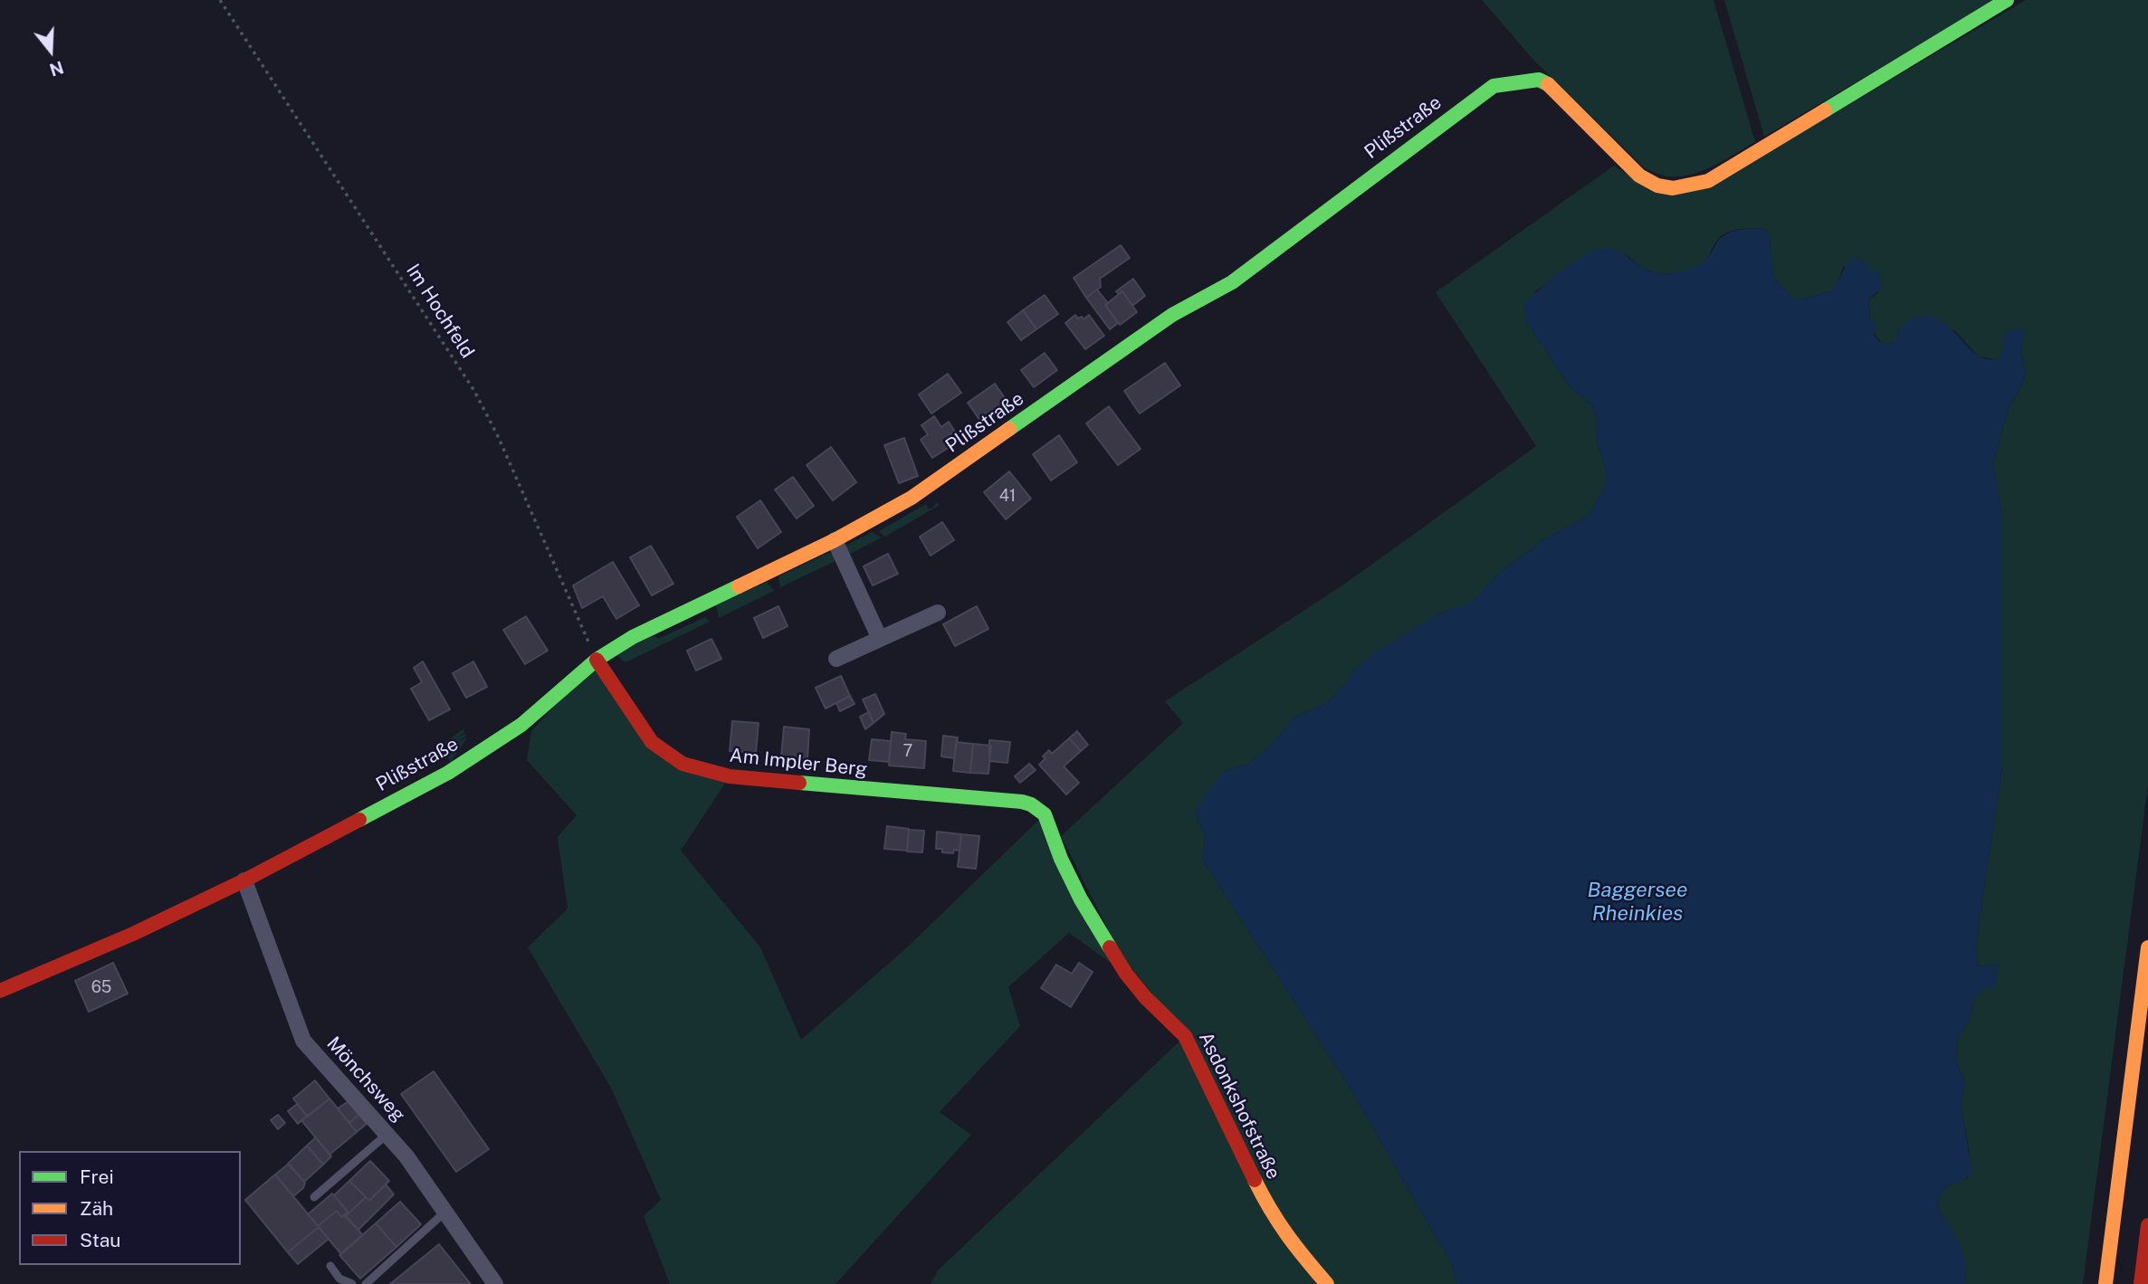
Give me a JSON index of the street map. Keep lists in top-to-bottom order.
{
  "streets": {
    "main road": ["Plißstraße", "Am Impler Berg", "Asdonkshofstraße"],
    "street": ["Mönchsweg"],
    "path": ["Im Hochfeld"]
  },
  "crossings": [
    ["Plißstraße", "Im Hochfeld"],
    ["Plißstraße", "Am Impler Berg"],
    ["Plißstraße", "Mönchsweg"],
    ["Im Hochfeld", "Am Impler Berg"],
    ["Am Impler Berg", "Asdonkshofstraße"]
  ],
  "water": ["Baggersee Rheinkies"],
  "house_numbers": ["41", "7", "65"],
  "legend": ["Frei", "Zäh", "Stau"],
  "north": "bottom"
}
